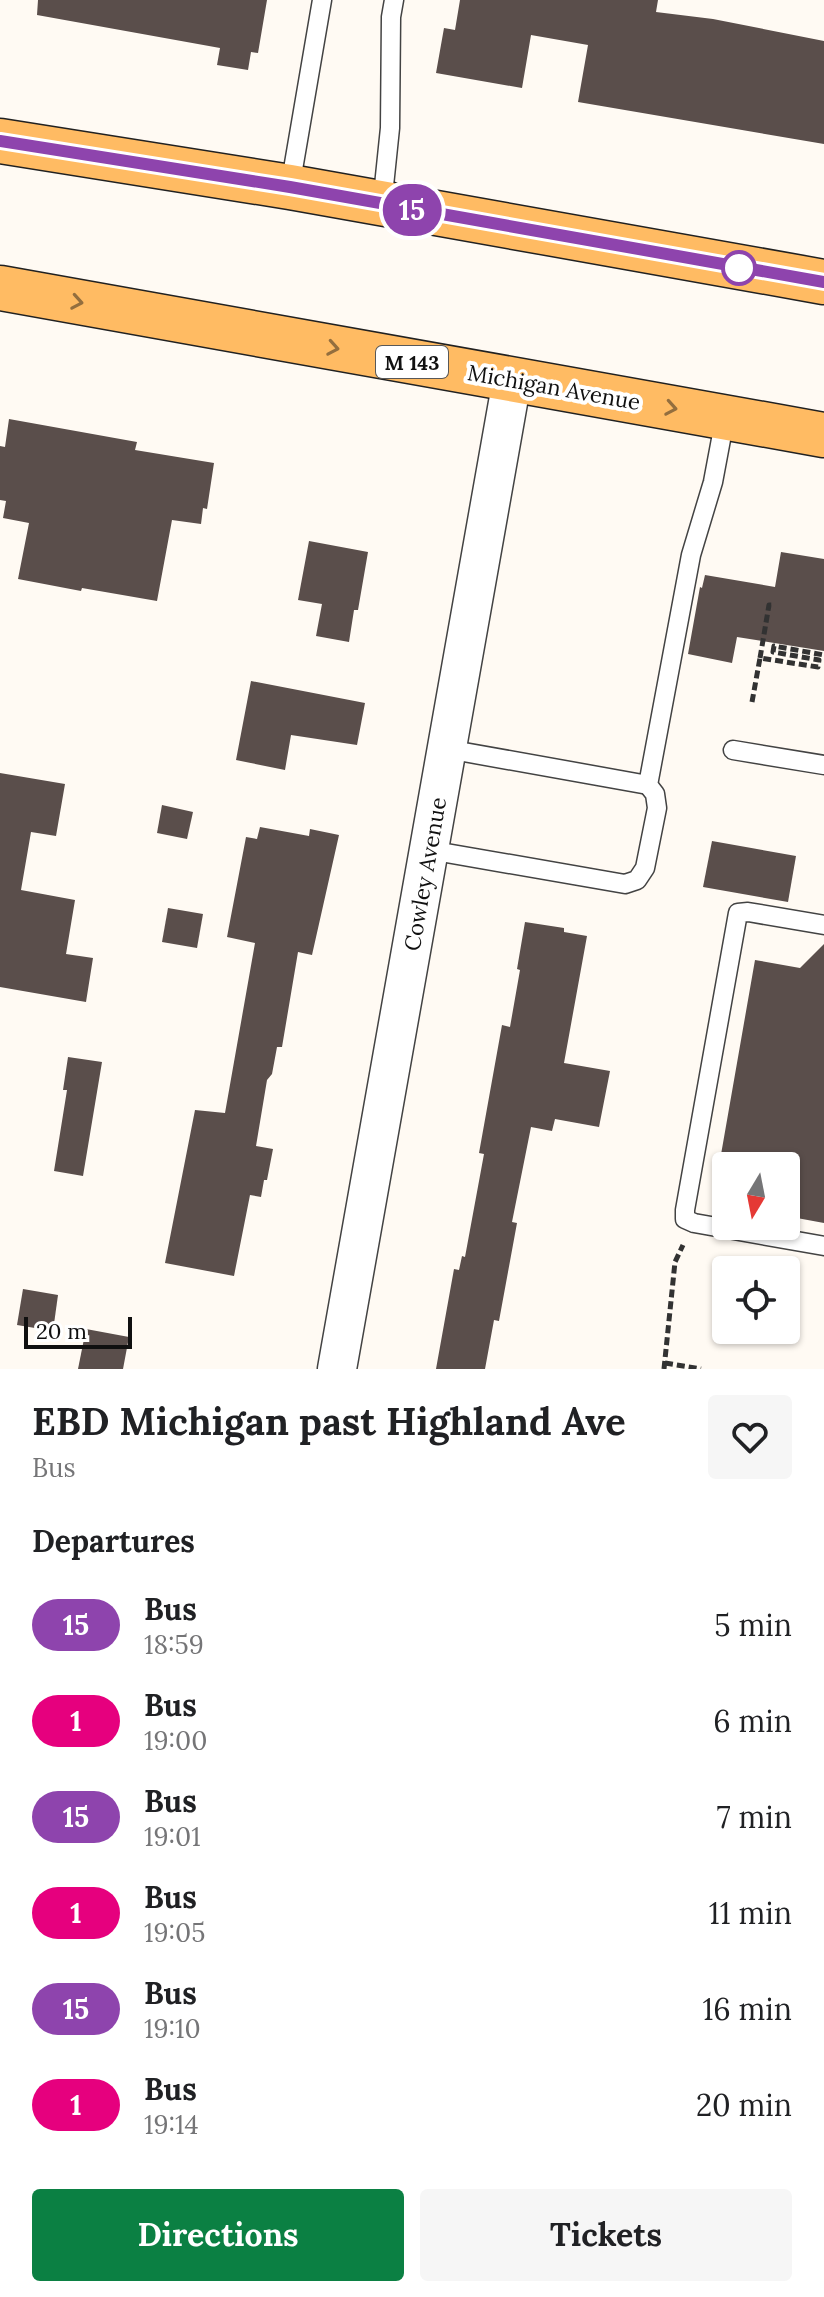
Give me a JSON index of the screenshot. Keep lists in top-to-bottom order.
{
  "streets": {
    "main road": ["M 143", "Michigan Avenue"],
    "street": ["Cowley Avenue"]
  },
  "crossings": [
    ["Michigan Avenue", "Cowley Avenue"]
  ],
  "lines": ["bus line 15"],
  "scale_bar": "20 m",
  "north": "bottom",
  "page": {
    "on_map": "15",
    "scale": "20 m",
    "heading": [
      ["EBD Michigan past Highland Ave", "Bus"],
      "Departures"
    ],
    "list": [
      {
        "mark": "15",
        "name": "Bus",
        "note": "18:59",
        "value": "5 min"
      },
      {
        "mark": "1",
        "name": "Bus",
        "note": "19:00",
        "value": "6 min"
      },
      {
        "mark": "15",
        "name": "Bus",
        "note": "19:01",
        "value": "7 min"
      },
      {
        "mark": "1",
        "name": "Bus",
        "note": "19:05",
        "value": "11 min"
      },
      {
        "mark": "15",
        "name": "Bus",
        "note": "19:10",
        "value": "16 min"
      },
      {
        "mark": "1",
        "name": "Bus",
        "note": "19:14",
        "value": "20 min"
      }
    ],
    "buttons": ["Directions", "Tickets"]
  }
}
